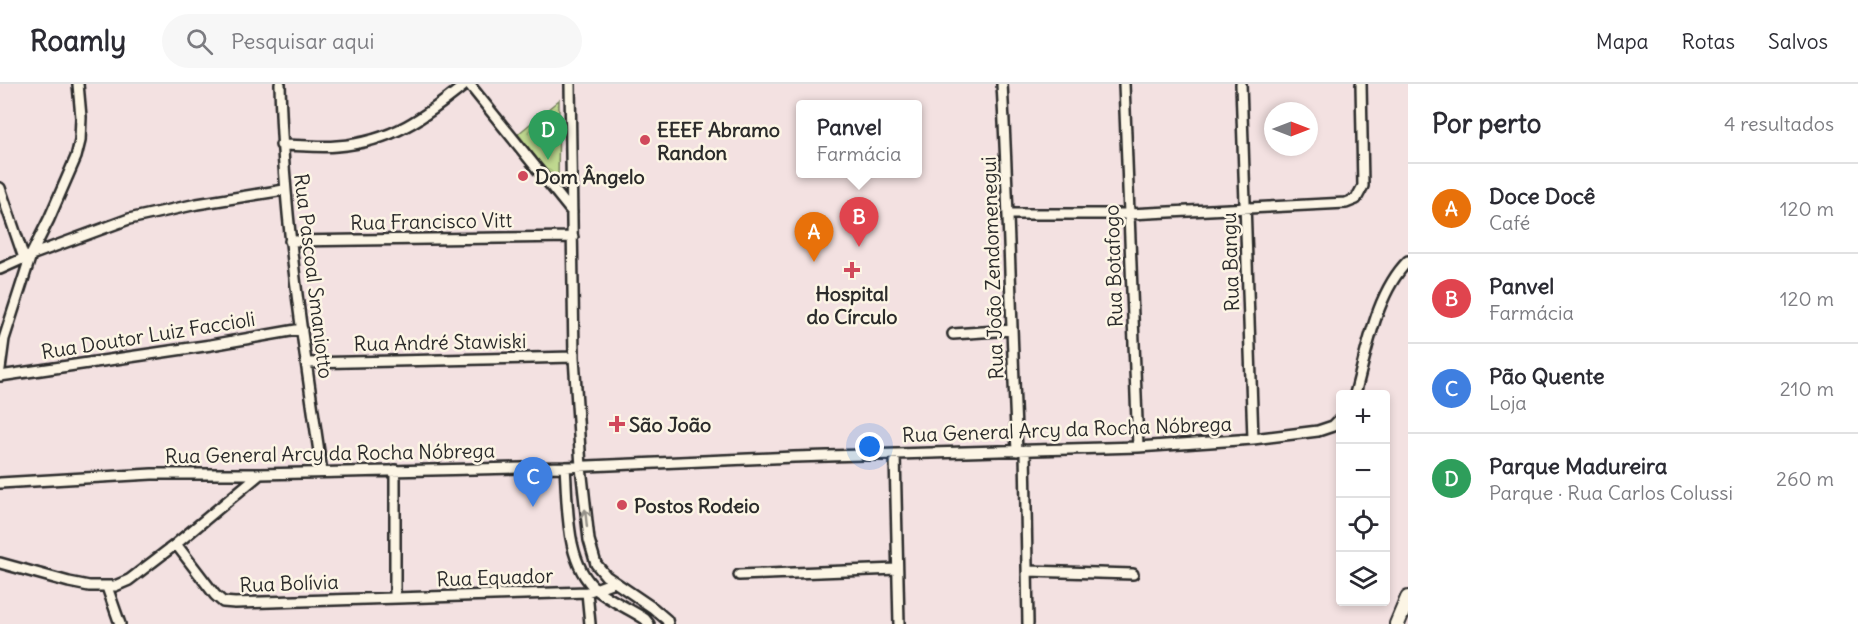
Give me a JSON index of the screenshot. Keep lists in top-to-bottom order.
{
  "streets": {
    "street": [
      "Rua Francisco Vitt",
      "Rua Bangu",
      "Rua Botafogo",
      "Rua João Zendomenegui",
      "Rua Pascoal Smaniotto",
      "Rua Doutor Luiz Faccioli",
      "Rua André Stawiski",
      "Rua General Arcy da Rocha Nóbrega",
      "Rua Equador",
      "Rua Bolívia"
    ]
  },
  "crossings": [
    ["Rua Francisco Vitt", "Rua Pascoal Smaniotto"],
    ["Rua Bangu", "Rua General Arcy da Rocha Nóbrega"],
    ["Rua Botafogo", "Rua General Arcy da Rocha Nóbrega"],
    ["Rua João Zendomenegui", "Rua General Arcy da Rocha Nóbrega"],
    ["Rua Pascoal Smaniotto", "Rua Doutor Luiz Faccioli"],
    ["Rua Pascoal Smaniotto", "Rua André Stawiski"],
    ["Rua Pascoal Smaniotto", "Rua General Arcy da Rocha Nóbrega"],
    ["Rua Equador", "Rua Bolívia"]
  ],
  "places": {
    "other": ["EEEF Abramo Randon", "Dom Ângelo", "Postos Rodeio"],
    "health": ["Hospital do Círculo", "São João"]
  },
  "north": "right",
  "page": {
    "header": "Roamly",
    "search": "Pesquisar aqui",
    "nav": ["Mapa", "Rotas", "Salvos"],
    "heading": ["Por perto", "4 resultados"],
    "popup": ["Panvel", "Farmácia"],
    "pins": [
      "D",
      "B",
      "A",
      "C"
    ],
    "list": [
      {
        "mark": "A",
        "name": "Doce Docê",
        "note": "Café",
        "value": "120 m"
      },
      {
        "mark": "B",
        "name": "Panvel",
        "note": "Farmácia",
        "value": "120 m"
      },
      {
        "mark": "C",
        "name": "Pão Quente",
        "note": "Loja",
        "value": "210 m"
      },
      {
        "mark": "D",
        "name": "Parque Madureira",
        "note": "Parque · Rua Carlos Colussi",
        "value": "260 m"
      }
    ],
    "map_buttons": ["+", "−"]
  }
}
